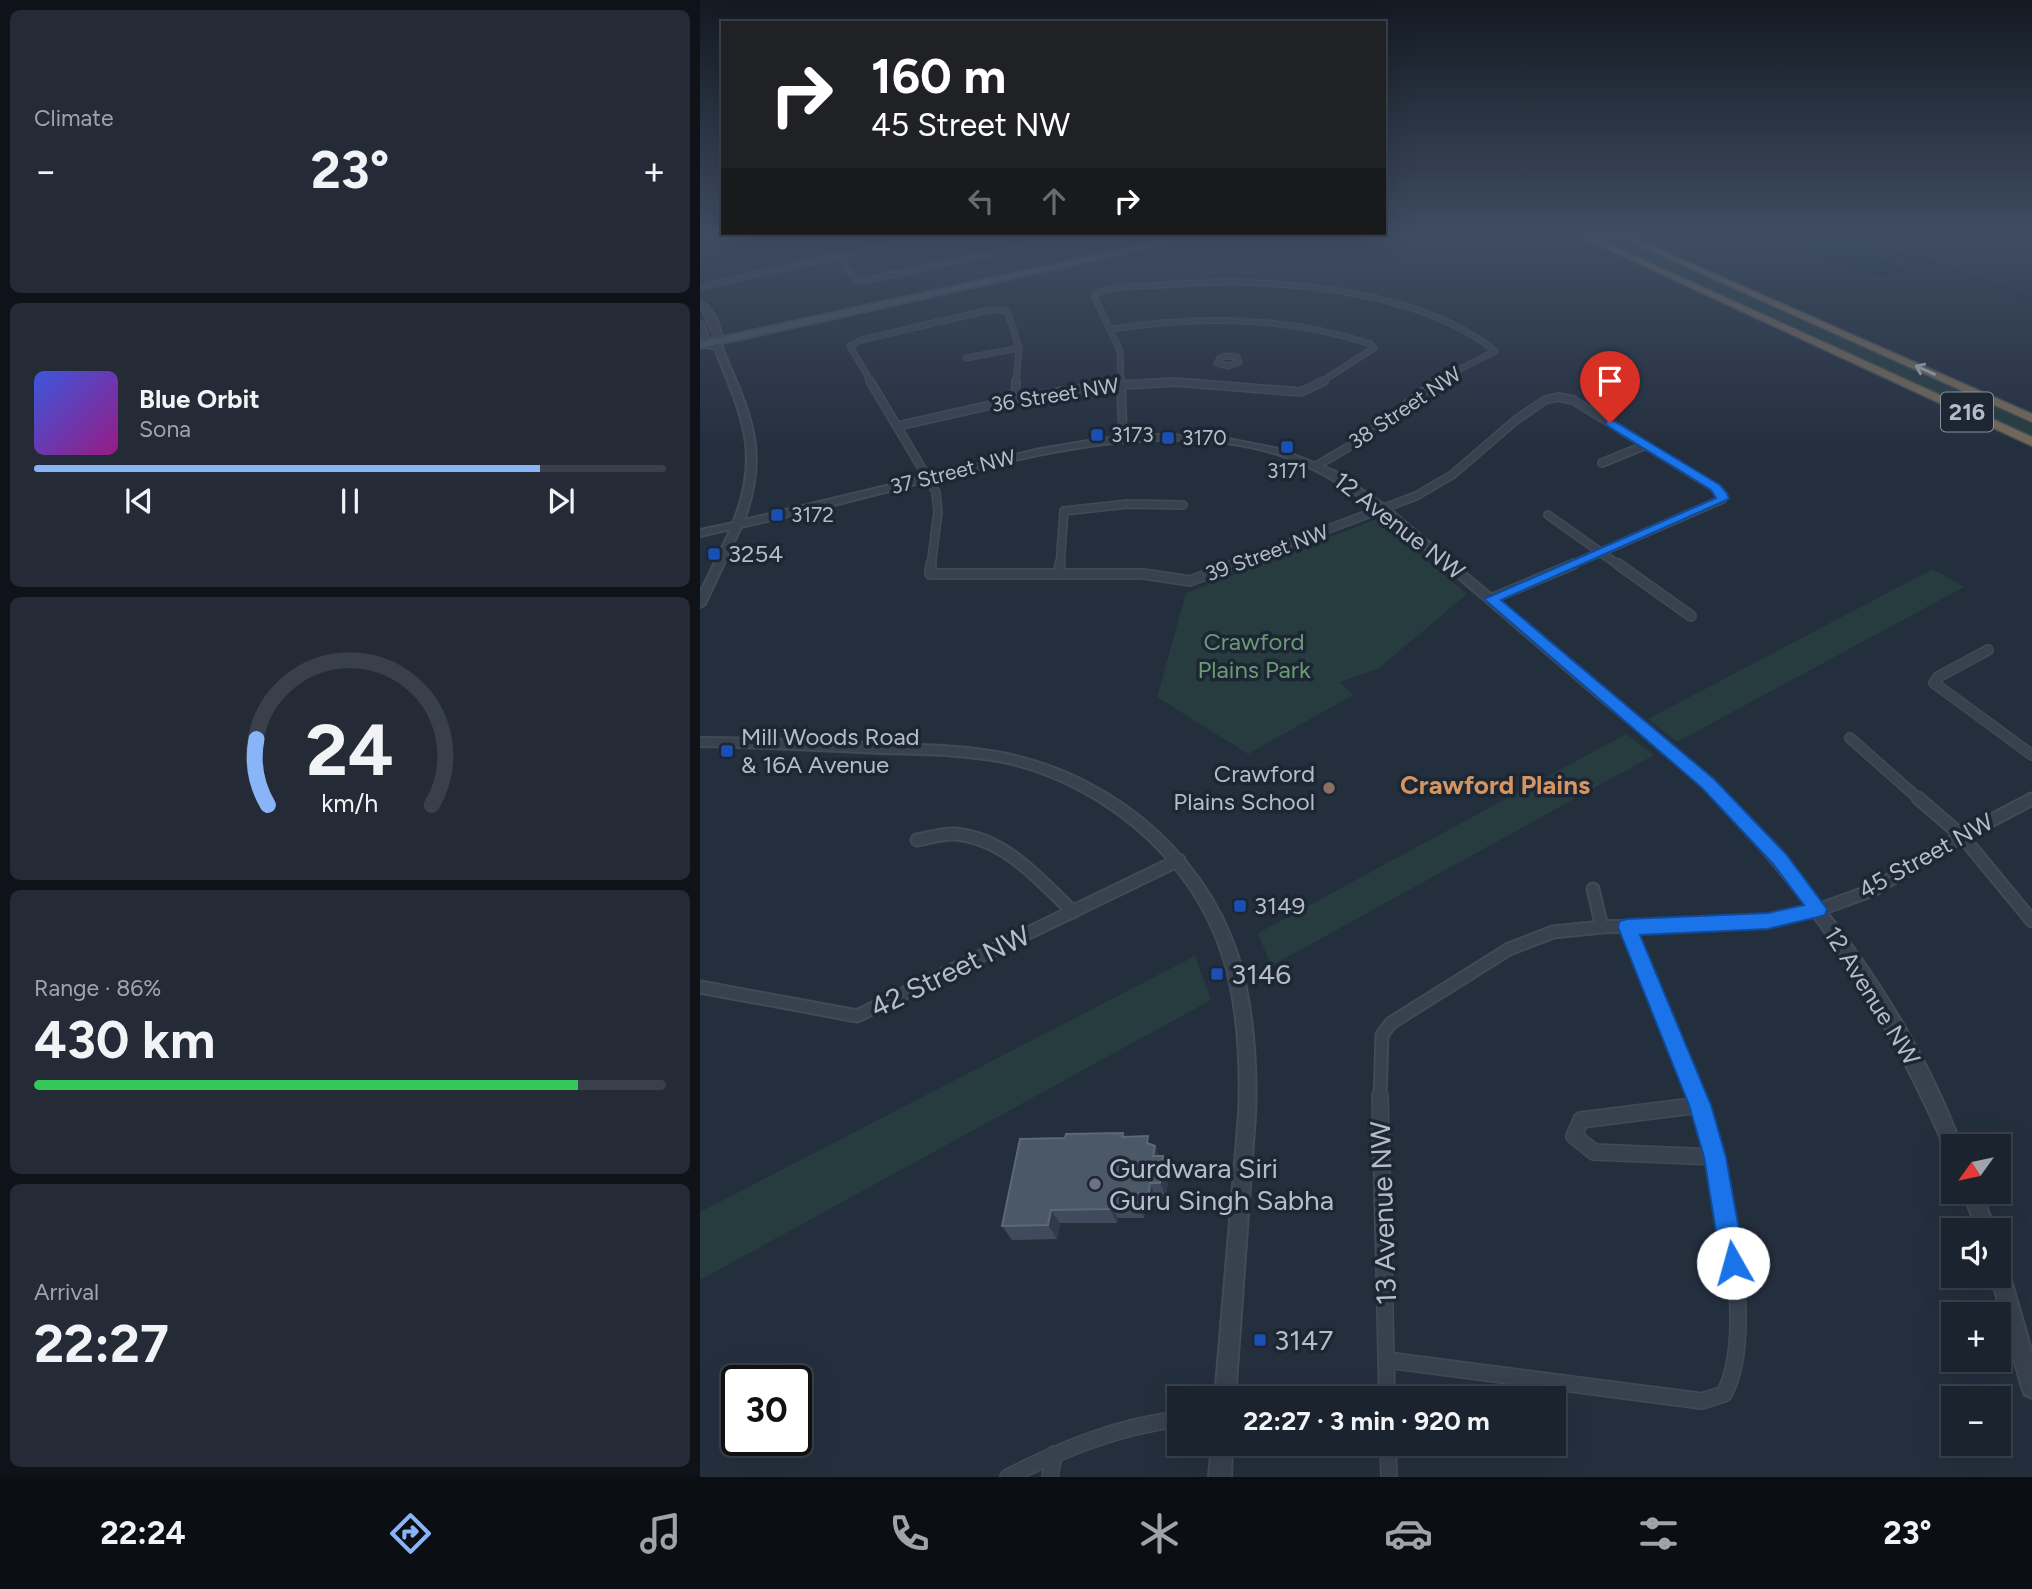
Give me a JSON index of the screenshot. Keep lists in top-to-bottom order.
{
  "streets": {
    "highway": ["216"],
    "street": [
      "36 Street NW",
      "38 Street NW",
      "37 Street NW",
      "12 Avenue NW",
      "39 Street NW",
      "45 Street NW",
      "42 Street NW",
      "13 Avenue NW"
    ]
  },
  "crossings": [
    ["36 Street NW", "38 Street NW"],
    ["38 Street NW", "12 Avenue NW"],
    ["37 Street NW", "12 Avenue NW"],
    ["37 Street NW", "39 Street NW"],
    ["12 Avenue NW", "39 Street NW"],
    ["12 Avenue NW", "45 Street NW"],
    ["45 Street NW", "13 Avenue NW"]
  ],
  "districts": ["Crawford Plains"],
  "parks": ["Crawford Plains Park"],
  "places": {
    "transit": [
      "3173",
      "3170",
      "3171",
      "3172",
      "3254",
      "Mill Woods Road & 16A Avenue",
      "3149",
      "3146",
      "3147"
    ],
    "other": ["Crawford Plains School", "Gurdwara Siri Guru Singh Sabha"]
  },
  "north": "bottom left",
  "page": {
    "tile": [
      "Climate",
      ["Range · 86%", "430 km"],
      ["Arrival", "22:27"]
    ],
    "turn": ["160 m", "45 Street NW"],
    "heat": ["−", "23°", "+"],
    "song": ["Blue Orbit", "Sona"],
    "map_buttons": ["+", "−"],
    "limit": "30",
    "trip": "22:27 · 3 min · 920 m",
    "tabs": ["22:24", "23°"],
    "gauge": ["24", "km/h"]
  }
}
